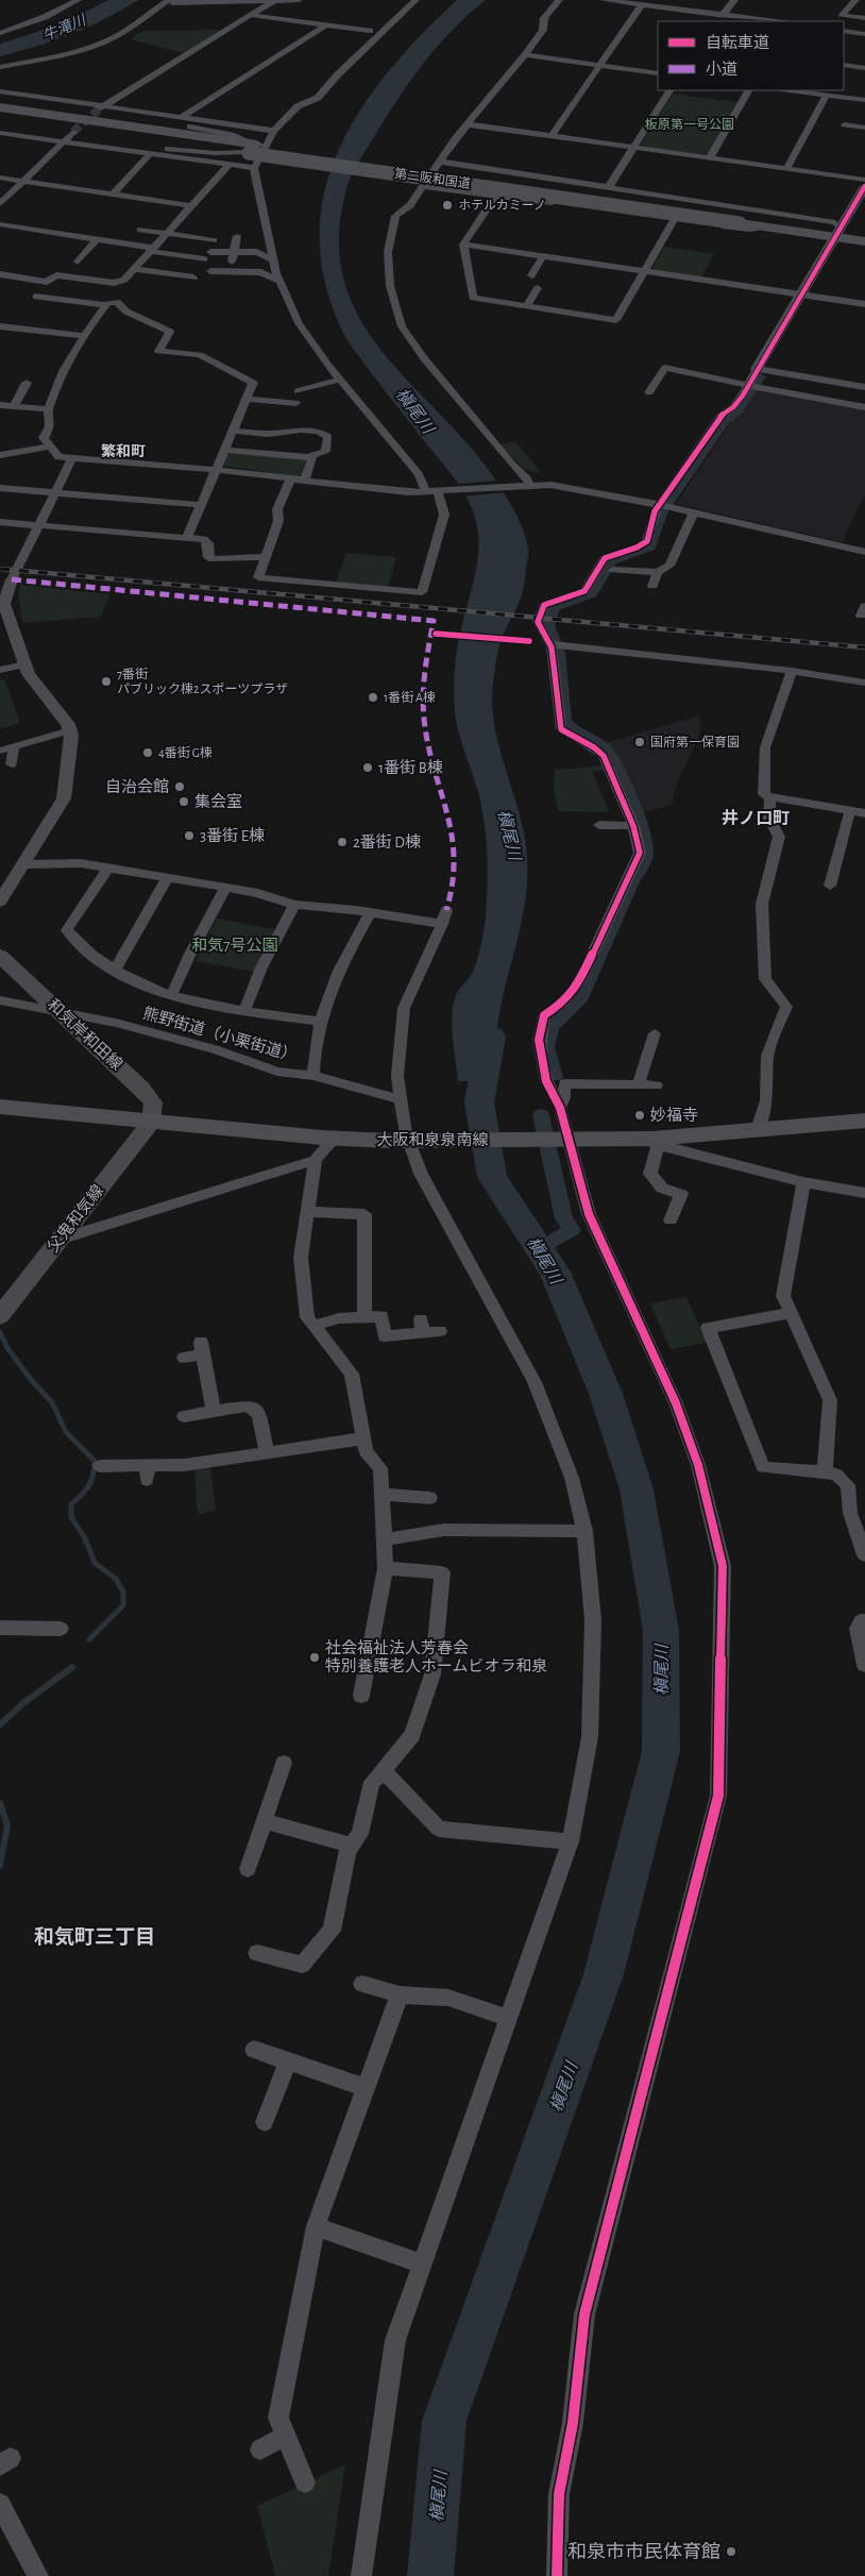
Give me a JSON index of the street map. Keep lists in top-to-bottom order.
{
  "streets": {
    "highway": ["第二阪和国道"],
    "main road": ["和気岸和田線", "大阪和泉泉南線", "父鬼和気線"],
    "street": ["熊野街道（小栗街道）"]
  },
  "crossings": [
    ["和気岸和田線", "熊野街道（小栗街道）"],
    ["和気岸和田線", "大阪和泉泉南線"],
    ["和気岸和田線", "父鬼和気線"],
    ["大阪和泉泉南線", "父鬼和気線"]
  ],
  "districts": ["繁和町", "井ノ口町", "和気町三丁目"],
  "water": ["牛滝川", "槇尾川"],
  "parks": ["板原第一号公園", "和気7号公園"],
  "places": [
    "ホテルカミーノ",
    "7番街 パブリック棟2スポーツプラザ",
    "1番街 A棟",
    "国府第一保育園",
    "4番街 G棟",
    "1番街 B棟",
    "自治会館",
    "集会室",
    "3番街 E棟",
    "2番街 D棟",
    "妙福寺",
    "社会福祉法人芳春会 特別養護老人ホームビオラ和泉",
    "和泉市市民体育館"
  ],
  "legend": ["自転車道", "小道"]
}
